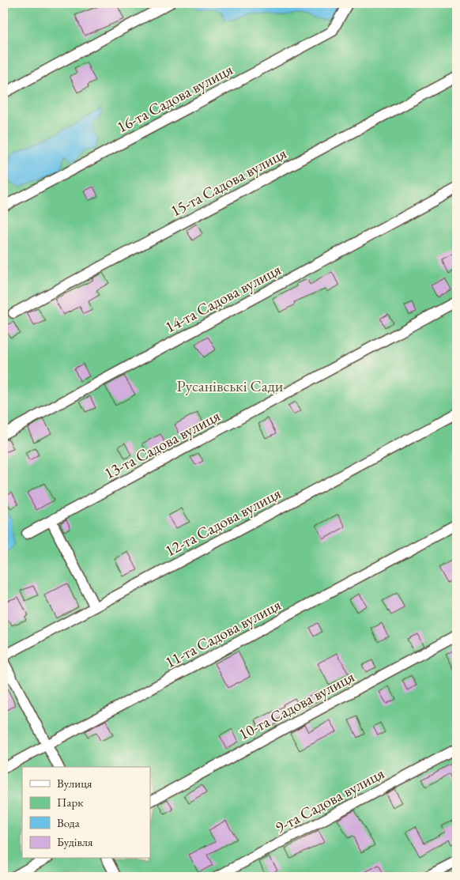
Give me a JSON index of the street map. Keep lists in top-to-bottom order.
{
  "streets": {
    "street": [
      "16-та Садова вулиця",
      "15-та Садова вулиця",
      "14-та Садова вулиця",
      "13-та Садова вулиця",
      "12-та Садова вулиця",
      "11-та Садова вулиця",
      "10-та Садова вулиця",
      "9-та Садова вулиця"
    ]
  },
  "parks": ["Русанівські Сади"],
  "legend": [
    "Вулиця",
    "Парк",
    "Вода",
    "Будівля"
  ]
}
